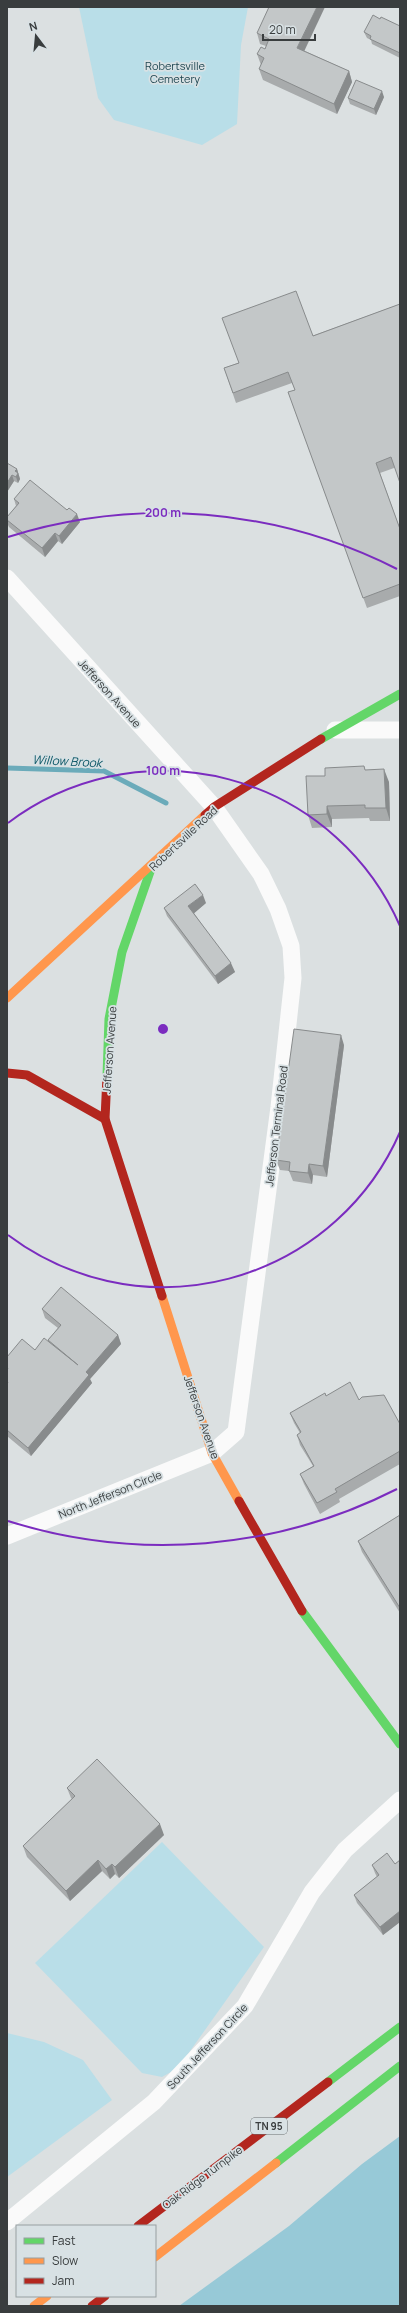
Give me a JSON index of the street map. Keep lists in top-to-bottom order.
{
  "streets": {
    "main road": [
      "Jefferson Avenue",
      "Robertsville Road",
      "TN 95",
      "Oak Ridge Turnpike"
    ],
    "street": ["Jefferson Terminal Road", "North Jefferson Circle", "South Jefferson Circle"]
  },
  "crossings": [
    ["Jefferson Avenue", "Robertsville Road"],
    ["Jefferson Avenue", "Jefferson Terminal Road"],
    ["Jefferson Avenue", "North Jefferson Circle"],
    ["Robertsville Road", "Jefferson Terminal Road"],
    ["Jefferson Terminal Road", "North Jefferson Circle"]
  ],
  "water": ["Willow Brook"],
  "parks": ["Robertsville Cemetery"],
  "legend": ["Fast", "Slow", "Jam"],
  "scale_bar": "20 m",
  "north": "top",
  "rings": ["200 m", "100 m"]
}
